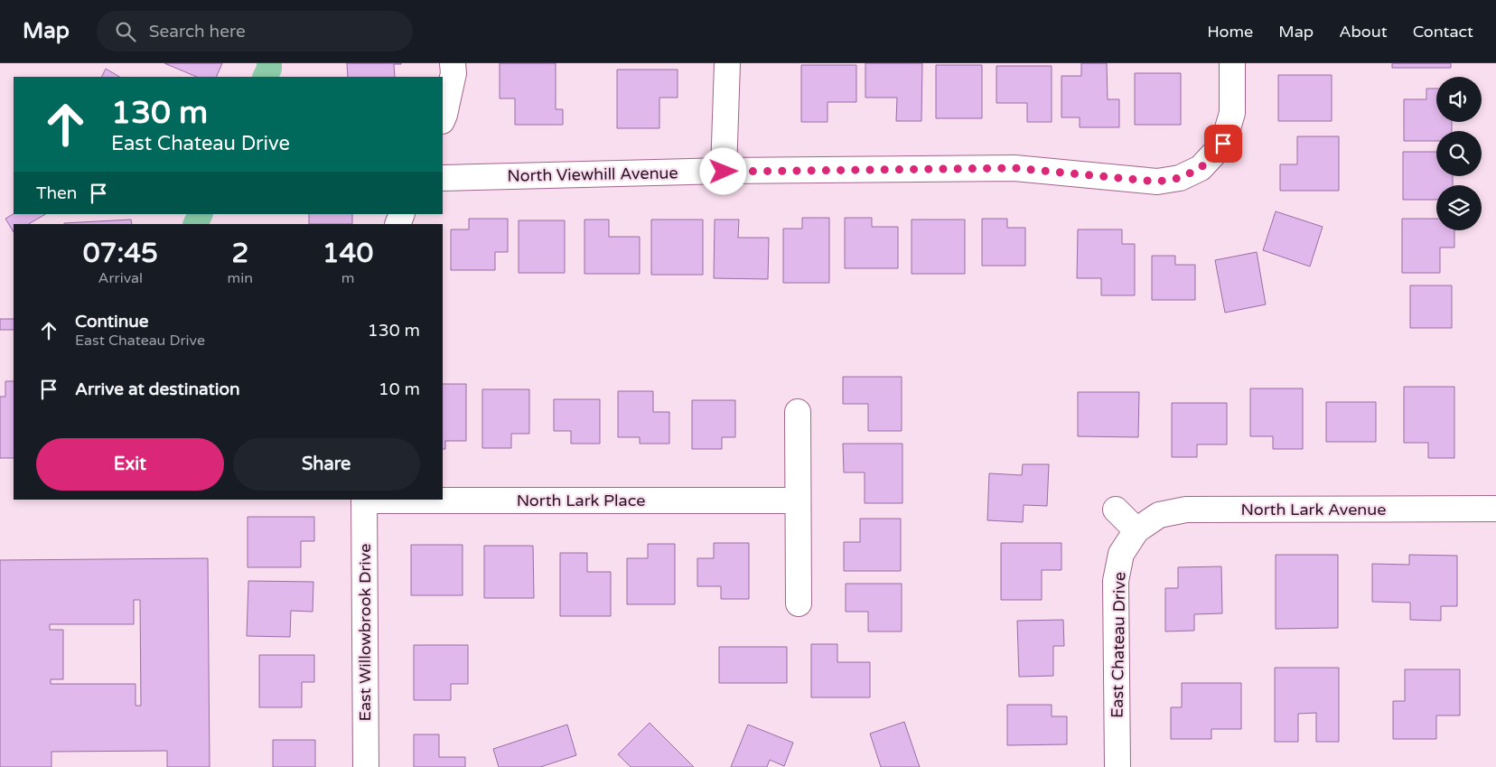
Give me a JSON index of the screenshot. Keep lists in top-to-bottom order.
{
  "streets": {
    "street": [
      "North Viewhill Avenue",
      "North Lark Place",
      "North Lark Avenue",
      "East Willowbrook Drive",
      "East Chateau Drive"
    ]
  },
  "crossings": [
    ["North Lark Avenue", "East Chateau Drive"]
  ],
  "page": {
    "header": "Map",
    "search": "Search here",
    "nav": [
      "Home",
      "Map",
      "About",
      "Contact"
    ],
    "turn": ["130 m", "East Chateau Drive"],
    "then": "Then",
    "eta": [
      "07:45",
      "Arrival",
      "2",
      "min",
      "140",
      "m"
    ],
    "list": [
      {
        "name": "Continue",
        "note": "East Chateau Drive",
        "value": "130 m"
      },
      {
        "name": "Arrive at destination",
        "value": "10 m"
      }
    ],
    "buttons": ["Exit", "Share"]
  }
}
